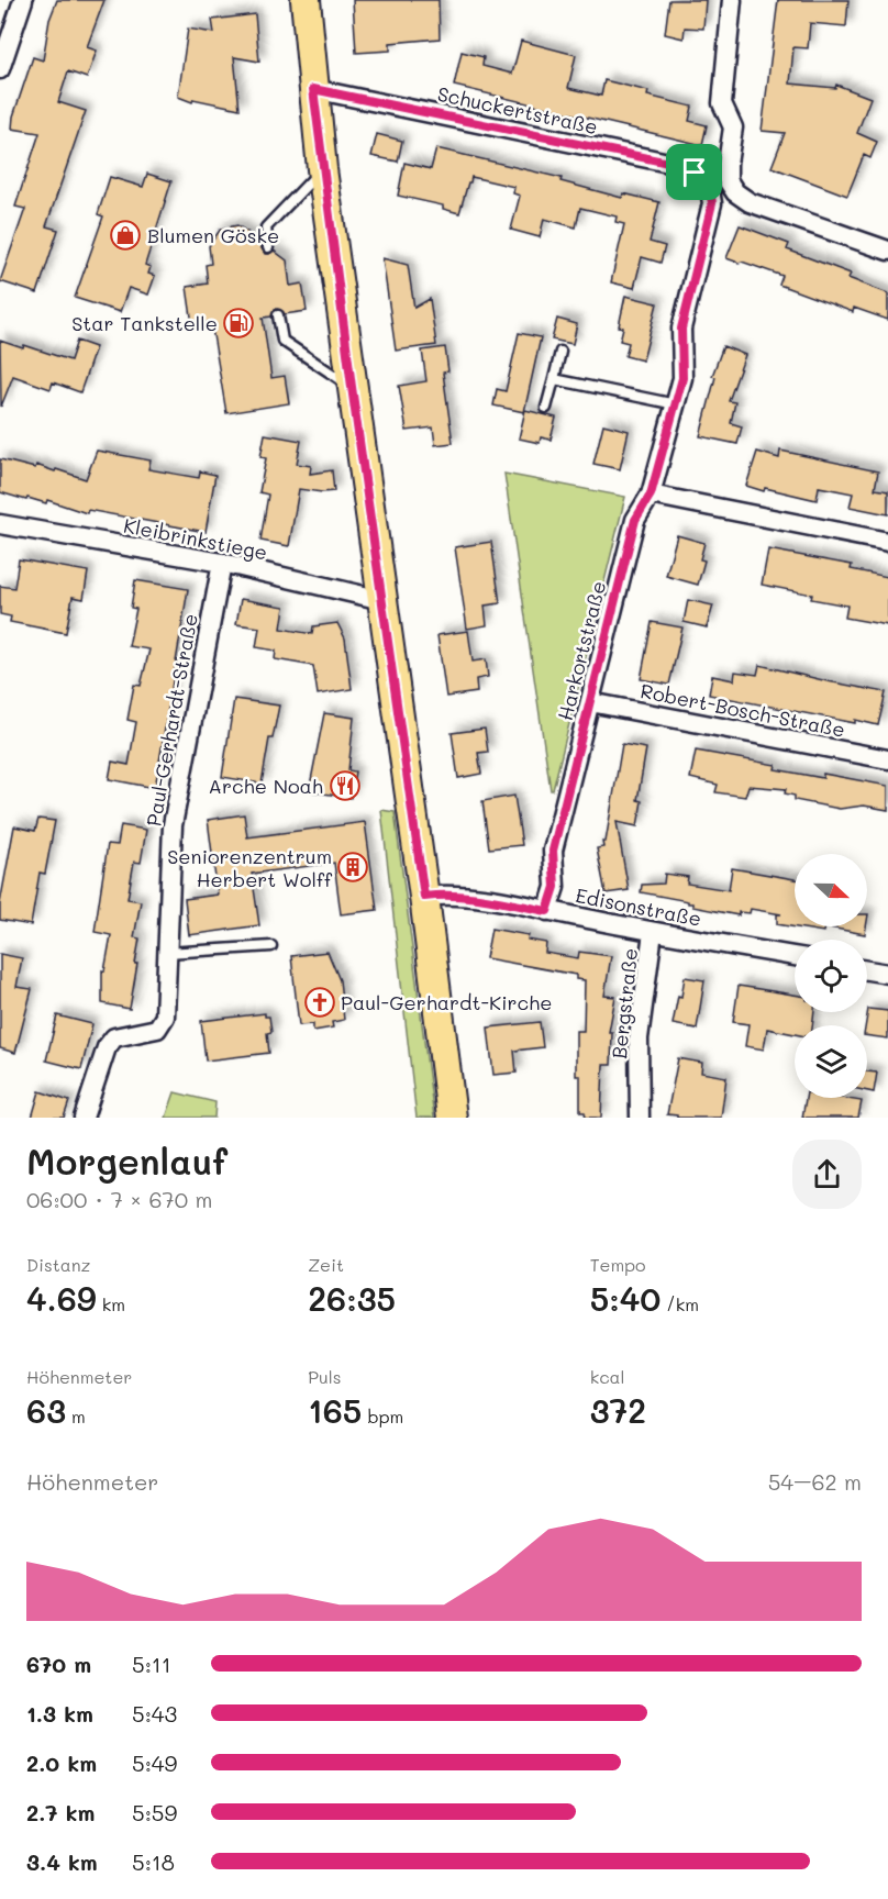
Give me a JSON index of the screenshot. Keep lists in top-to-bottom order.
{
  "streets": {
    "street": [
      "Schuckertstraße",
      "Kleibrinkstiege",
      "Harkortstraße",
      "Robert-Bosch-Straße",
      "Paul-Gerhardt-Straße",
      "Edisonstraße",
      "Bergstraße"
    ]
  },
  "crossings": [
    ["Schuckertstraße", "Harkortstraße"],
    ["Kleibrinkstiege", "Paul-Gerhardt-Straße"],
    ["Harkortstraße", "Robert-Bosch-Straße"],
    ["Harkortstraße", "Edisonstraße"],
    ["Edisonstraße", "Bergstraße"]
  ],
  "places": {
    "shop": ["Blumen Göske"],
    "fuel station": ["Star Tankstelle"],
    "restaurant": ["Arche Noah"],
    "building": ["Seniorenzentrum Herbert Wolff"],
    "church": ["Paul-Gerhardt-Kirche"]
  },
  "north": "right",
  "page": {
    "heading": ["Morgenlauf", "06:00 · 7 × 670 m"],
    "stats": [
      ["Distanz", "4.69 km"],
      ["Zeit", "26:35"],
      ["Tempo", "5:40 /km"],
      ["Höhenmeter", "63 m"],
      ["Puls", "165 bpm"],
      ["kcal", "372"]
    ],
    "chart": ["Höhenmeter", "54–62 m"],
    "list": [
      {
        "name": "670 m",
        "note": "5:11"
      },
      {
        "name": "1.3 km",
        "note": "5:43"
      },
      {
        "name": "2.0 km",
        "note": "5:49"
      },
      {
        "name": "2.7 km",
        "note": "5:59"
      },
      {
        "name": "3.4 km",
        "note": "5:18"
      }
    ]
  }
}
